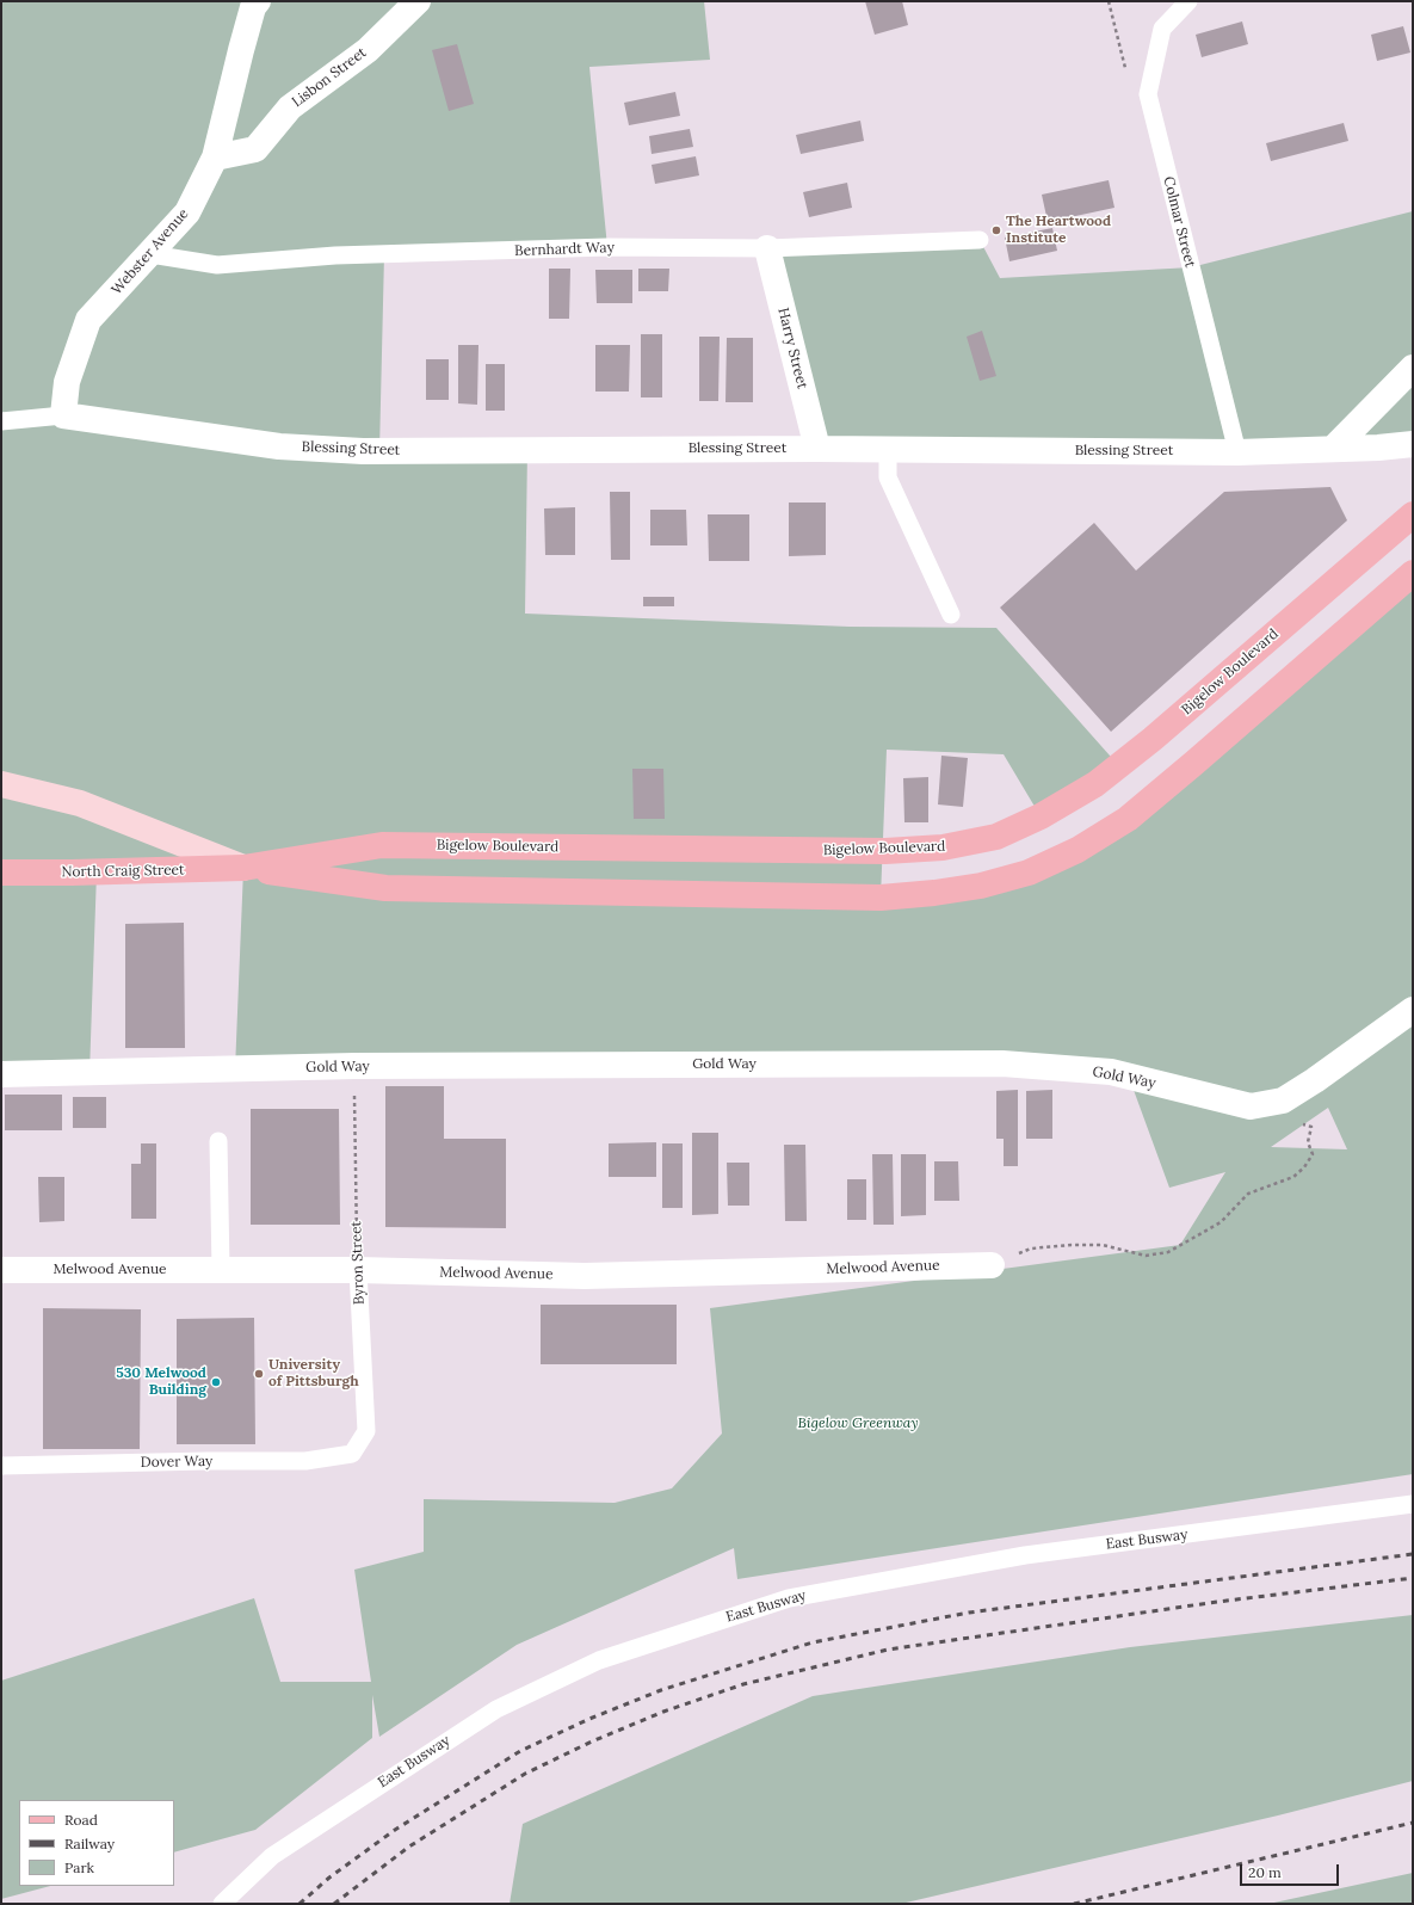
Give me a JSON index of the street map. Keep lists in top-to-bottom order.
{
  "streets": {
    "main road": ["Bigelow Boulevard", "North Craig Street"],
    "street": [
      "Lisbon Street",
      "Webster Avenue",
      "Harry Street",
      "Blessing Street",
      "Gold Way",
      "Melwood Avenue"
    ],
    "lane": [
      "Colmar Street",
      "Bernhardt Way",
      "Byron Street",
      "Dover Way",
      "East Busway"
    ]
  },
  "crossings": [
    ["Lisbon Street", "Webster Avenue"],
    ["Colmar Street", "Blessing Street"],
    ["Bernhardt Way", "Webster Avenue"],
    ["Bernhardt Way", "Harry Street"],
    ["Webster Avenue", "Blessing Street"],
    ["Harry Street", "Blessing Street"],
    ["Bigelow Boulevard", "North Craig Street"],
    ["Gold Way", "Byron Street"],
    ["Byron Street", "Melwood Avenue"],
    ["Byron Street", "Dover Way"]
  ],
  "parks": ["Bigelow Greenway"],
  "places": ["The Heartwood Institute", "University of Pittsburgh", "530 Melwood Building"],
  "legend": ["Road", "Railway", "Park"],
  "scale_bar": "20 m"
}
